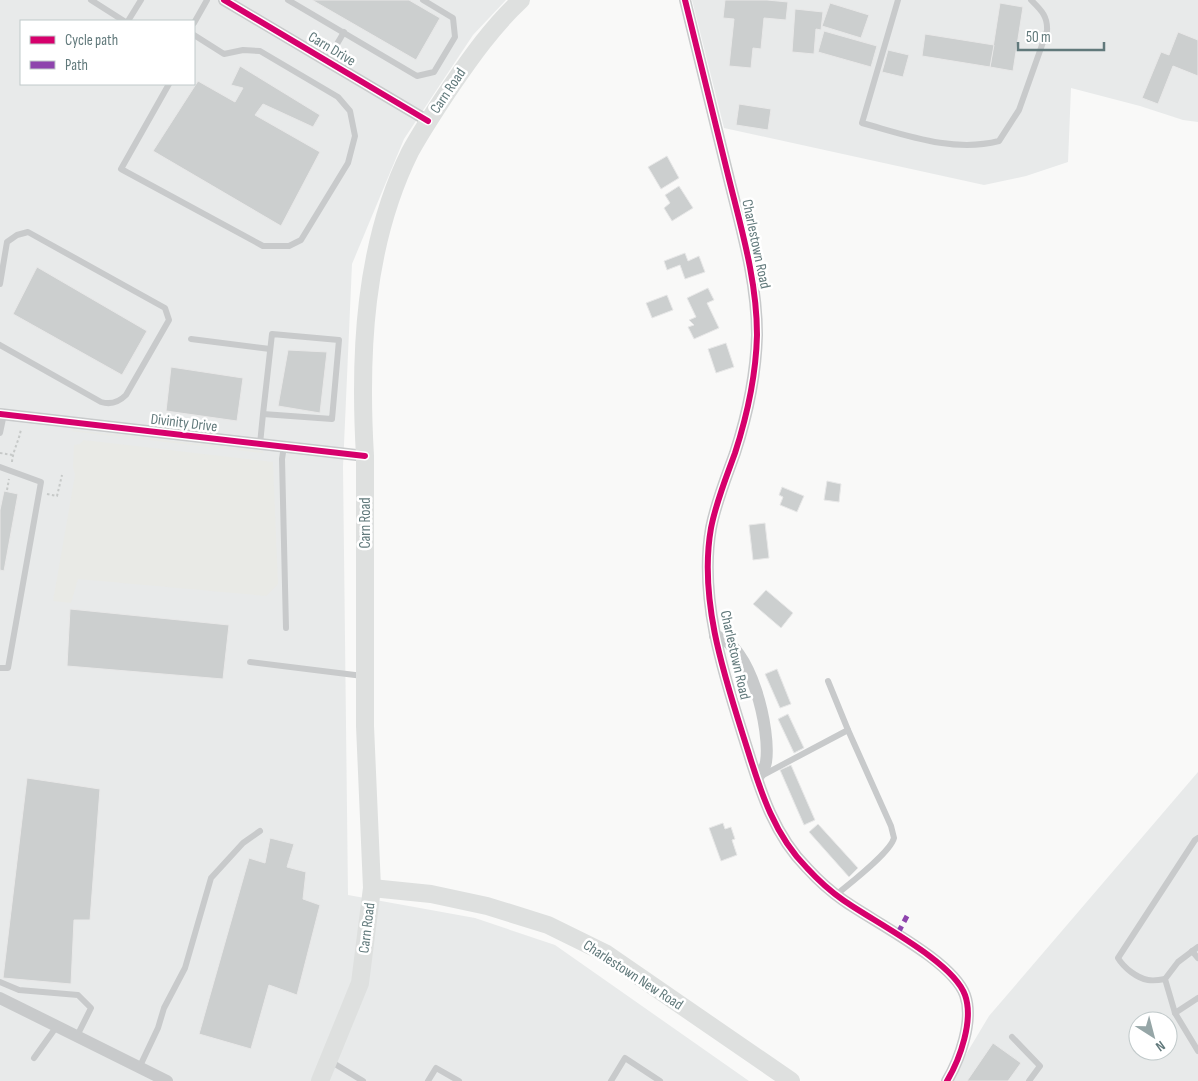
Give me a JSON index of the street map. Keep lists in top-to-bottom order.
{
  "streets": {
    "main road": ["Carn Road", "Charlestown New Road"],
    "street": ["Carn Drive", "Charlestown Road", "Divinity Drive"]
  },
  "crossings": [
    ["Carn Drive", "Carn Road"],
    ["Carn Road", "Divinity Drive"],
    ["Carn Road", "Charlestown New Road"]
  ],
  "legend": ["Cycle path", "Path"],
  "scale_bar": "50 m",
  "north": "bottom right"
}
